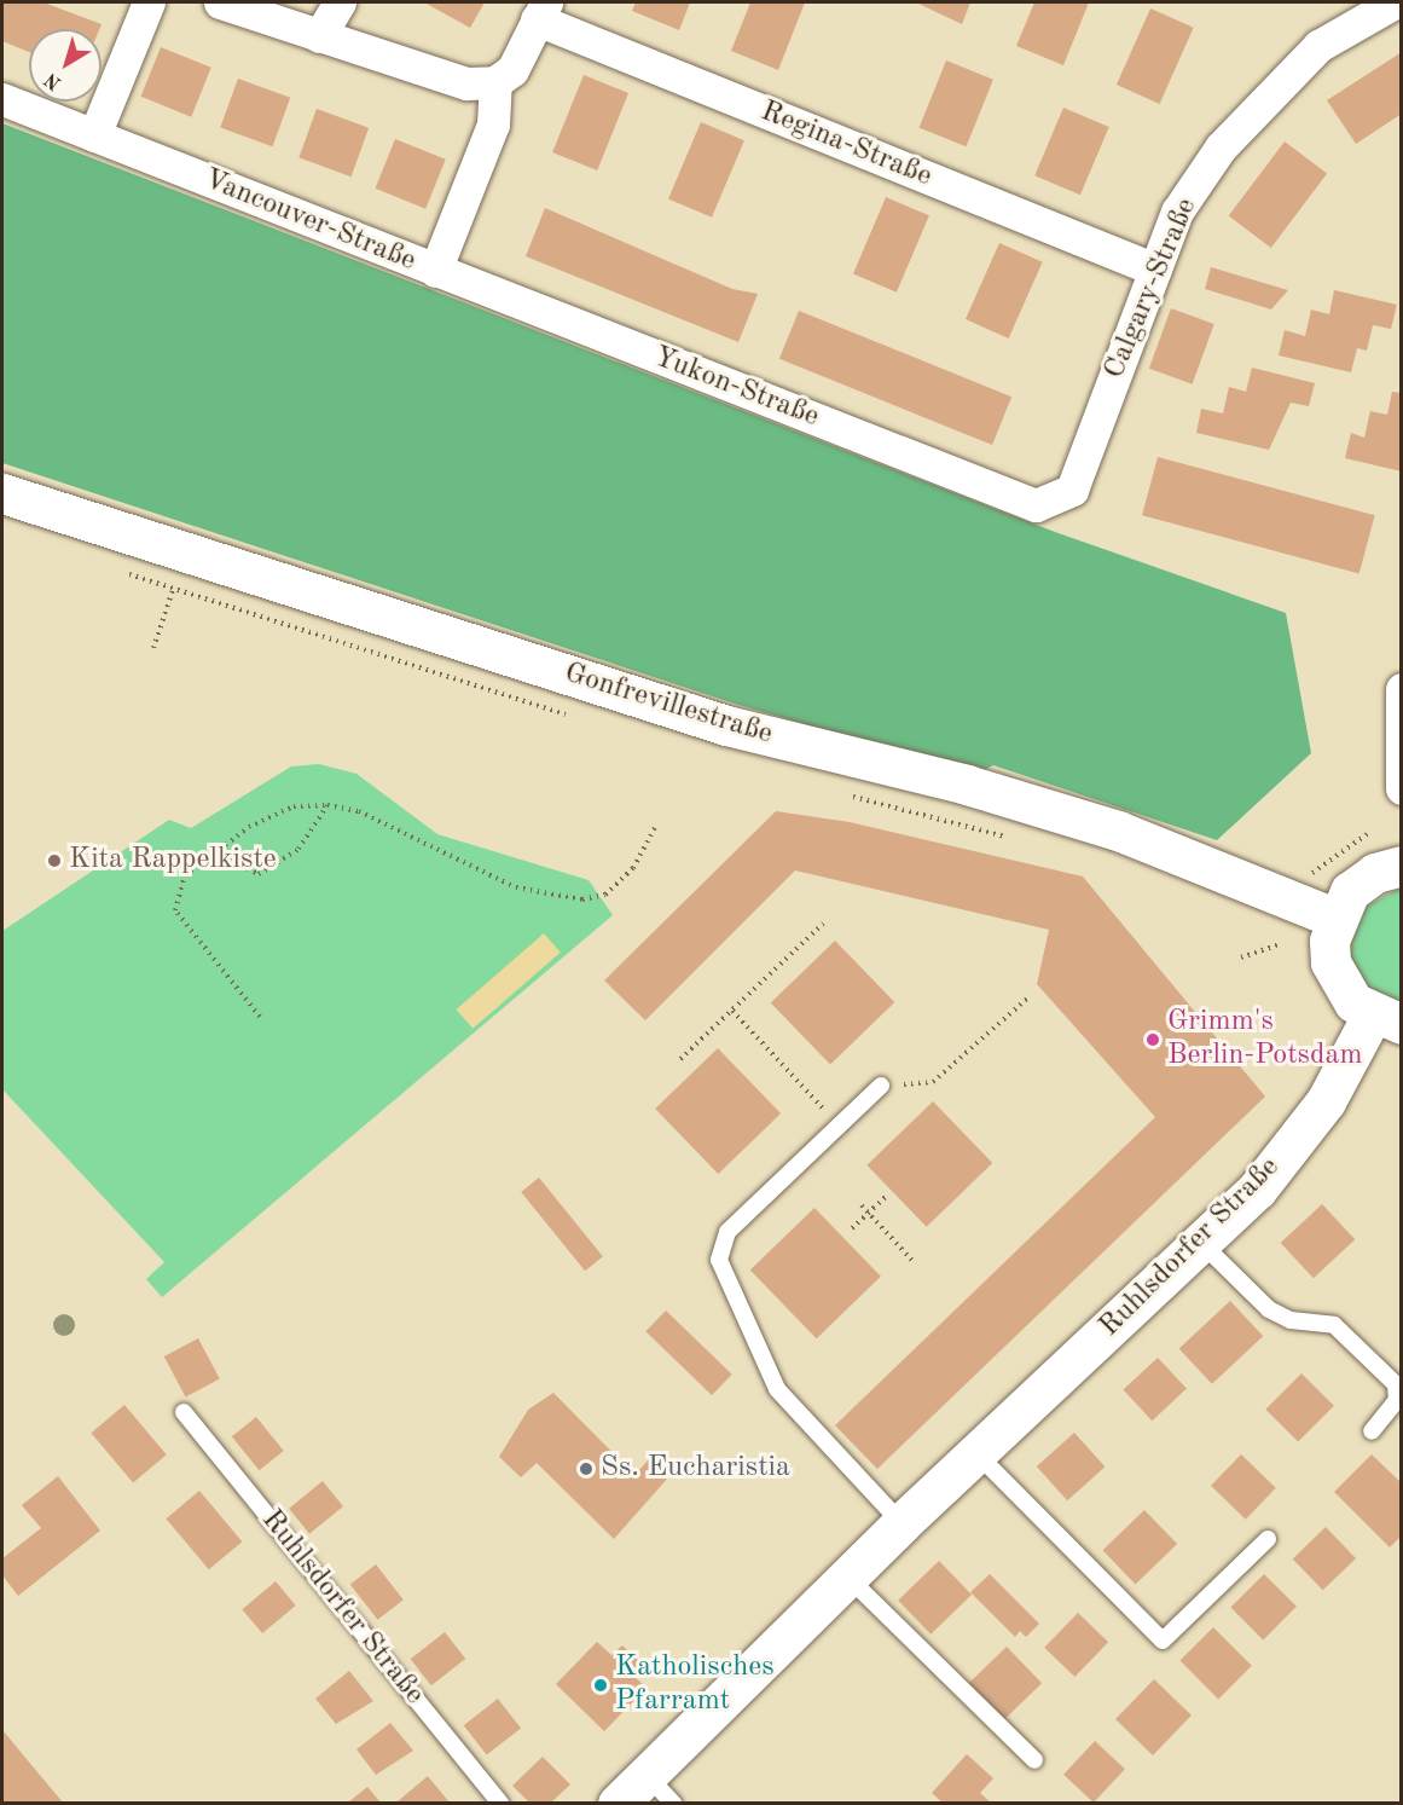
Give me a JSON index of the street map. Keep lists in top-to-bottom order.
{
  "streets": {
    "street": [
      "Regina-Straße",
      "Vancouver-Straße",
      "Calgary-Straße",
      "Yukon-Straße",
      "Gonfrevillestraße",
      "Ruhlsdorfer Straße"
    ]
  },
  "crossings": [
    ["Regina-Straße", "Calgary-Straße"],
    ["Vancouver-Straße", "Yukon-Straße"],
    ["Calgary-Straße", "Yukon-Straße"]
  ],
  "places": [
    "Kita Rappelkiste",
    "Grimm's Berlin-Potsdam",
    "Ss. Eucharistia",
    "Katholisches Pfarramt"
  ],
  "north": "bottom left"
}
